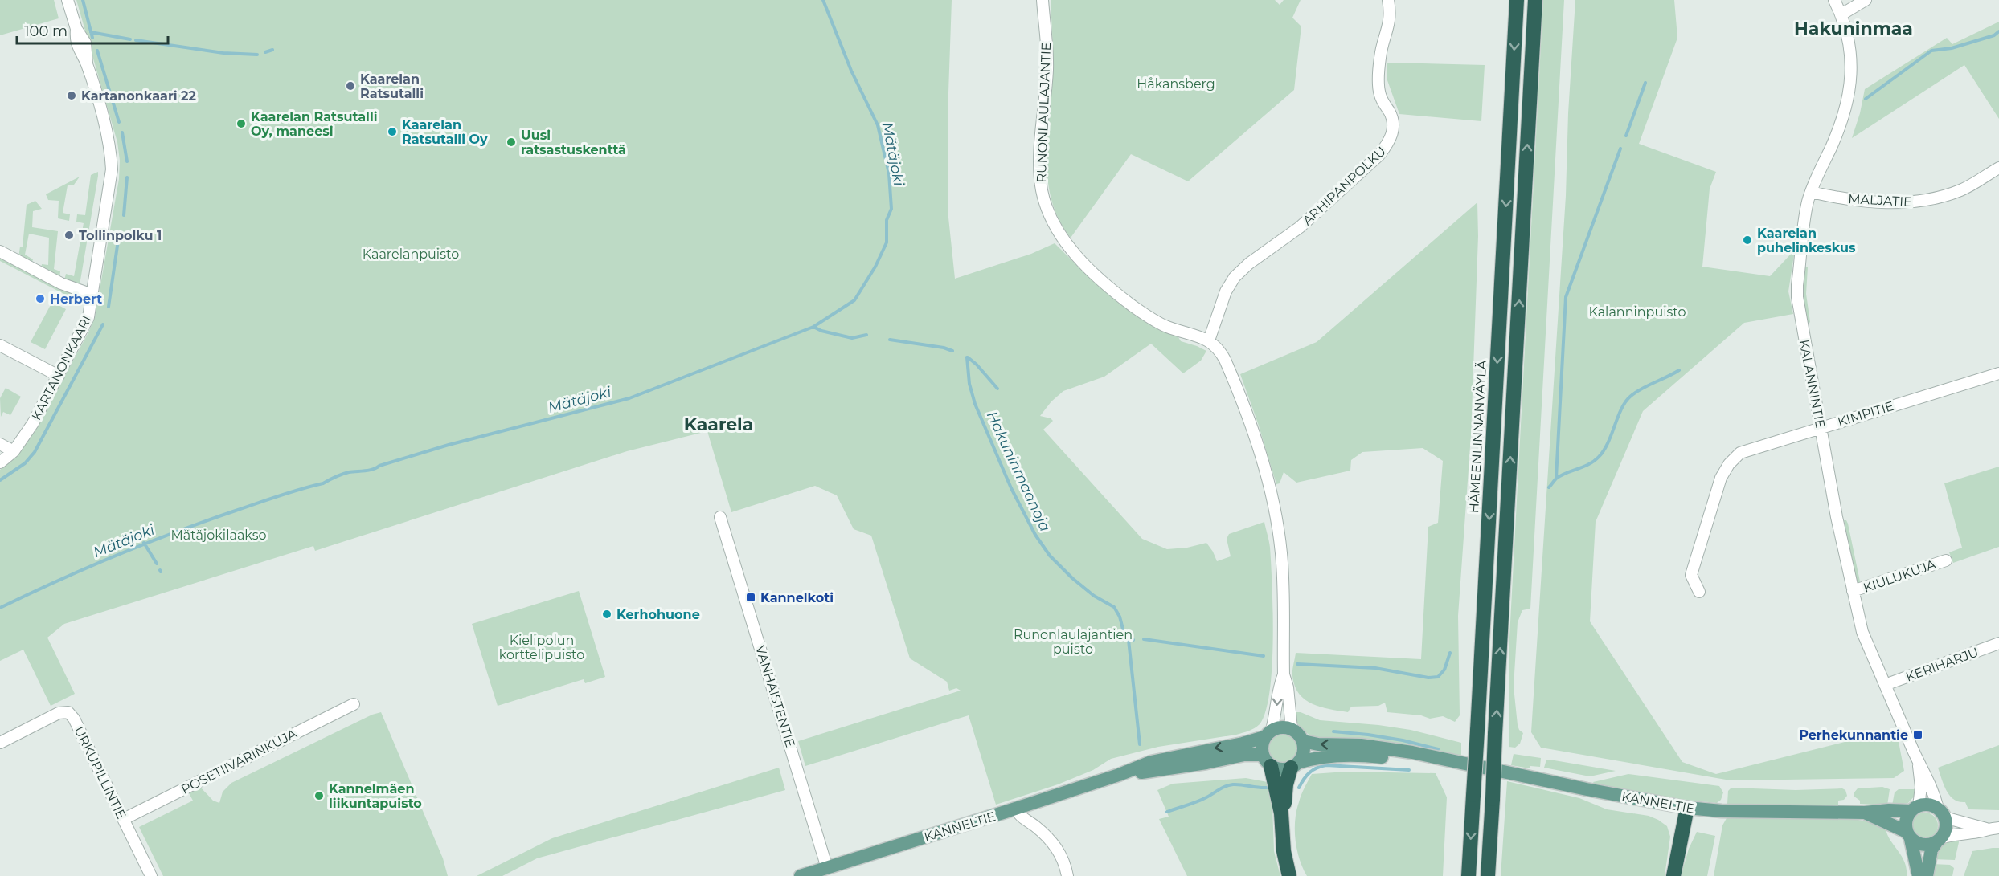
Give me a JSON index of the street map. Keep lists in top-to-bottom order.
{
  "streets": {
    "highway": ["HÄMEENLINNANVÄYLÄ"],
    "main road": ["KANNELTIE"],
    "street": [
      "RUNONLAULAJANTIE",
      "ARHIPANPOLKU",
      "MALJATIE",
      "KARTANONKAARI",
      "KALANNINTIE",
      "KIMPITIE",
      "KIULUKUJA",
      "KERIHARJU",
      "VANHAISTENTIE",
      "POSETIIVARINKUJA",
      "URKUPILLINTIE"
    ]
  },
  "crossings": [
    ["RUNONLAULAJANTIE", "ARHIPANPOLKU"],
    ["MALJATIE", "KALANNINTIE"],
    ["KALANNINTIE", "KIMPITIE"],
    ["KALANNINTIE", "KIULUKUJA"],
    ["KALANNINTIE", "KERIHARJU"],
    ["KALANNINTIE", "KANNELTIE"],
    ["VANHAISTENTIE", "KANNELTIE"],
    ["POSETIIVARINKUJA", "URKUPILLINTIE"]
  ],
  "districts": ["Hakuninmaa", "Kaarela"],
  "water": ["Mätäjoki", "Hakuninmaanoja"],
  "parks": [
    "Håkansberg",
    "Kaarelanpuisto",
    "Kalanninpuisto",
    "Mätäjokilaakso",
    "Runonlaulajantien puisto",
    "Kielipolun korttelipuisto"
  ],
  "places": {
    "other": [
      "Kaarelan Ratsutalli",
      "Kartanonkaari 22",
      "Kaarelan Ratsutalli Oy, maneesi",
      "Kaarelan Ratsutalli Oy",
      "Uusi ratsastuskenttä",
      "Tollinpolku 1",
      "Kaarelan puhelinkeskus",
      "Herbert",
      "Kerhohuone",
      "Kannelmäen liikuntapuisto"
    ],
    "transit": ["Kannelkoti", "Perhekunnantie"]
  },
  "scale_bar": "100 m"
}
